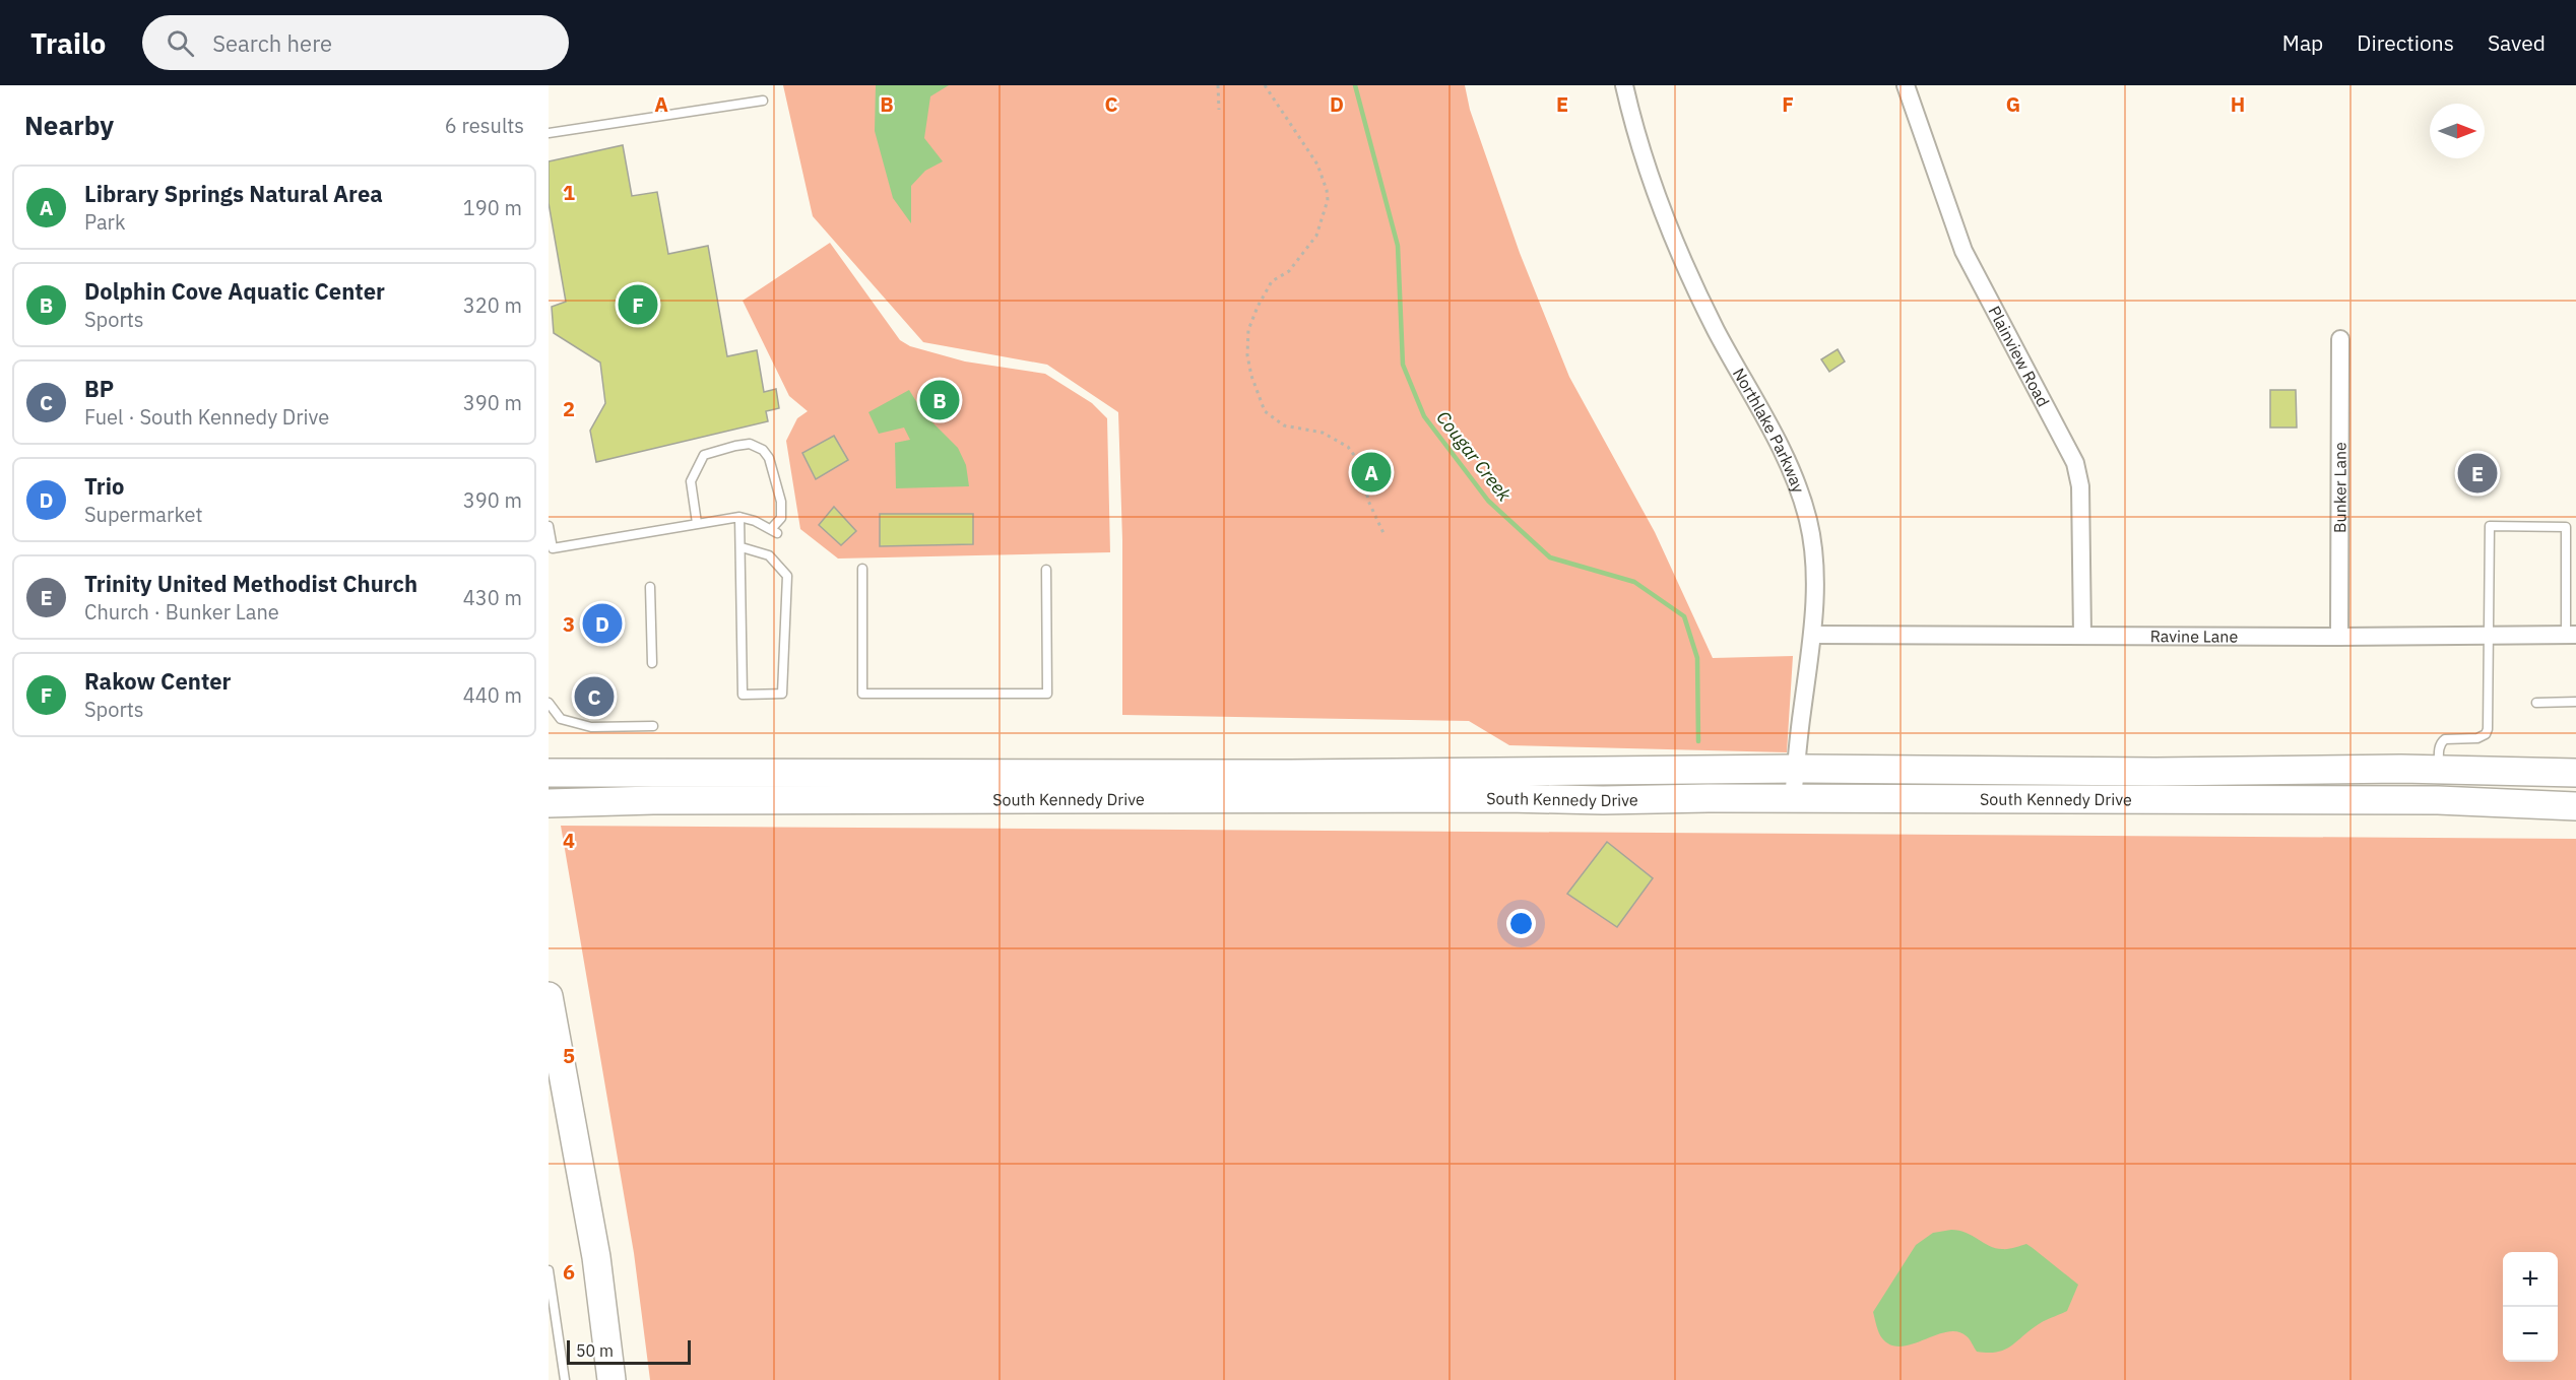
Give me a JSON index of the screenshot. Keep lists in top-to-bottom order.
{
  "streets": {
    "main road": ["South Kennedy Drive"],
    "street": [
      "Plainview Road",
      "Northlake Parkway",
      "Bunker Lane",
      "Ravine Lane"
    ]
  },
  "crossings": [
    ["Plainview Road", "Ravine Lane"],
    ["Northlake Parkway", "Ravine Lane"],
    ["Northlake Parkway", "South Kennedy Drive"],
    ["Bunker Lane", "Ravine Lane"]
  ],
  "water": ["Cougar Creek"],
  "scale_bar": "50 m",
  "north": "right",
  "page": {
    "header": "Trailo",
    "search": "Search here",
    "nav": ["Map", "Directions", "Saved"],
    "heading": ["Nearby", "6 results"],
    "list": [
      {
        "mark": "A",
        "name": "Library Springs Natural Area",
        "note": "Park",
        "value": "190 m"
      },
      {
        "mark": "B",
        "name": "Dolphin Cove Aquatic Center",
        "note": "Sports",
        "value": "320 m"
      },
      {
        "mark": "C",
        "name": "BP",
        "note": "Fuel · South Kennedy Drive",
        "value": "390 m"
      },
      {
        "mark": "D",
        "name": "Trio",
        "note": "Supermarket",
        "value": "390 m"
      },
      {
        "mark": "E",
        "name": "Trinity United Methodist Church",
        "note": "Church · Bunker Lane",
        "value": "430 m"
      },
      {
        "mark": "F",
        "name": "Rakow Center",
        "note": "Sports",
        "value": "440 m"
      }
    ],
    "pins": [
      "F",
      "B",
      "A",
      "E",
      "D",
      "C"
    ],
    "map_buttons": ["+", "−"],
    "scale": "50 m"
  },
  "grid": {
    "columns": [
      "A",
      "B",
      "C",
      "D",
      "E",
      "F",
      "G",
      "H"
    ],
    "rows": [
      "1",
      "2",
      "3",
      "4",
      "5",
      "6"
    ]
  }
}
